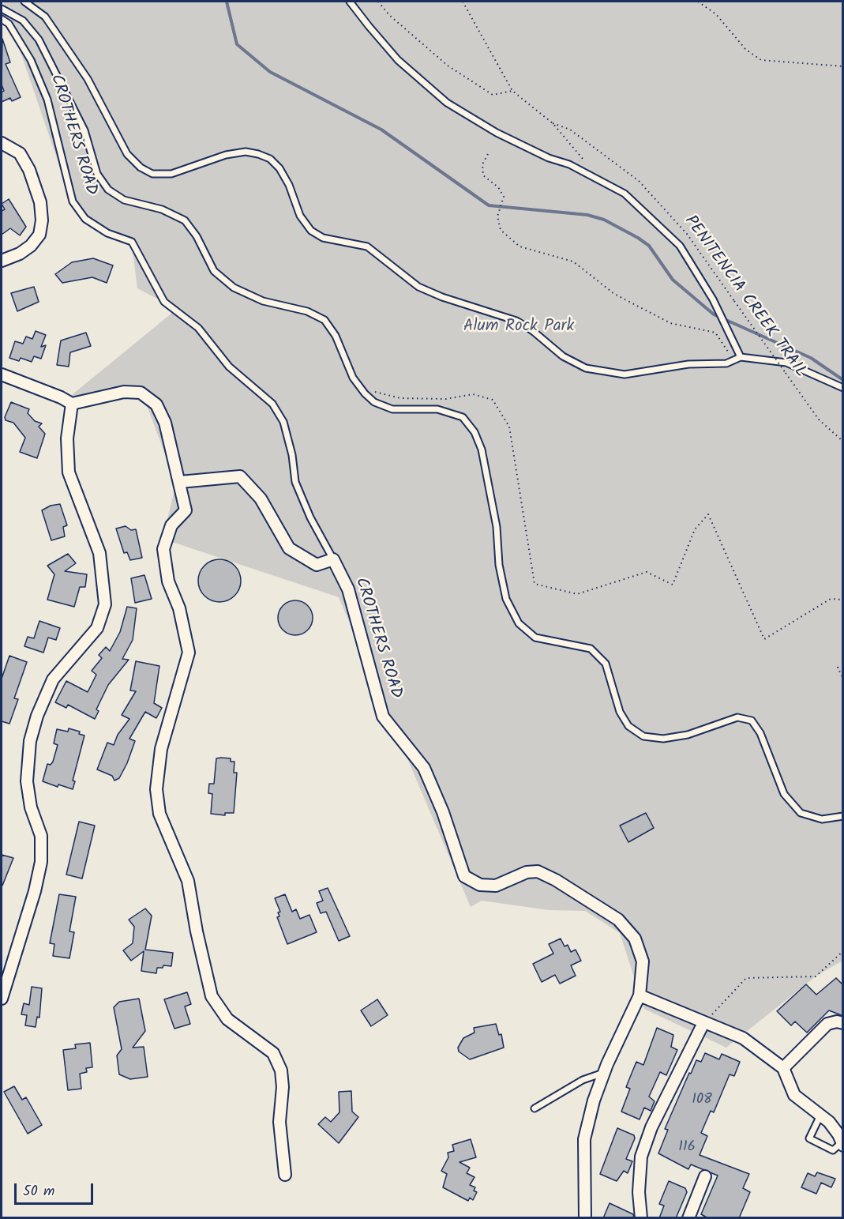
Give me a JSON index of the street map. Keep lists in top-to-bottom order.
{
  "streets": {
    "street": ["CROTHERS ROAD"],
    "path": ["PENITENCIA CREEK TRAIL"]
  },
  "parks": ["Alum Rock Park"],
  "house_numbers": ["108", "116"],
  "scale_bar": "50 m"
}
